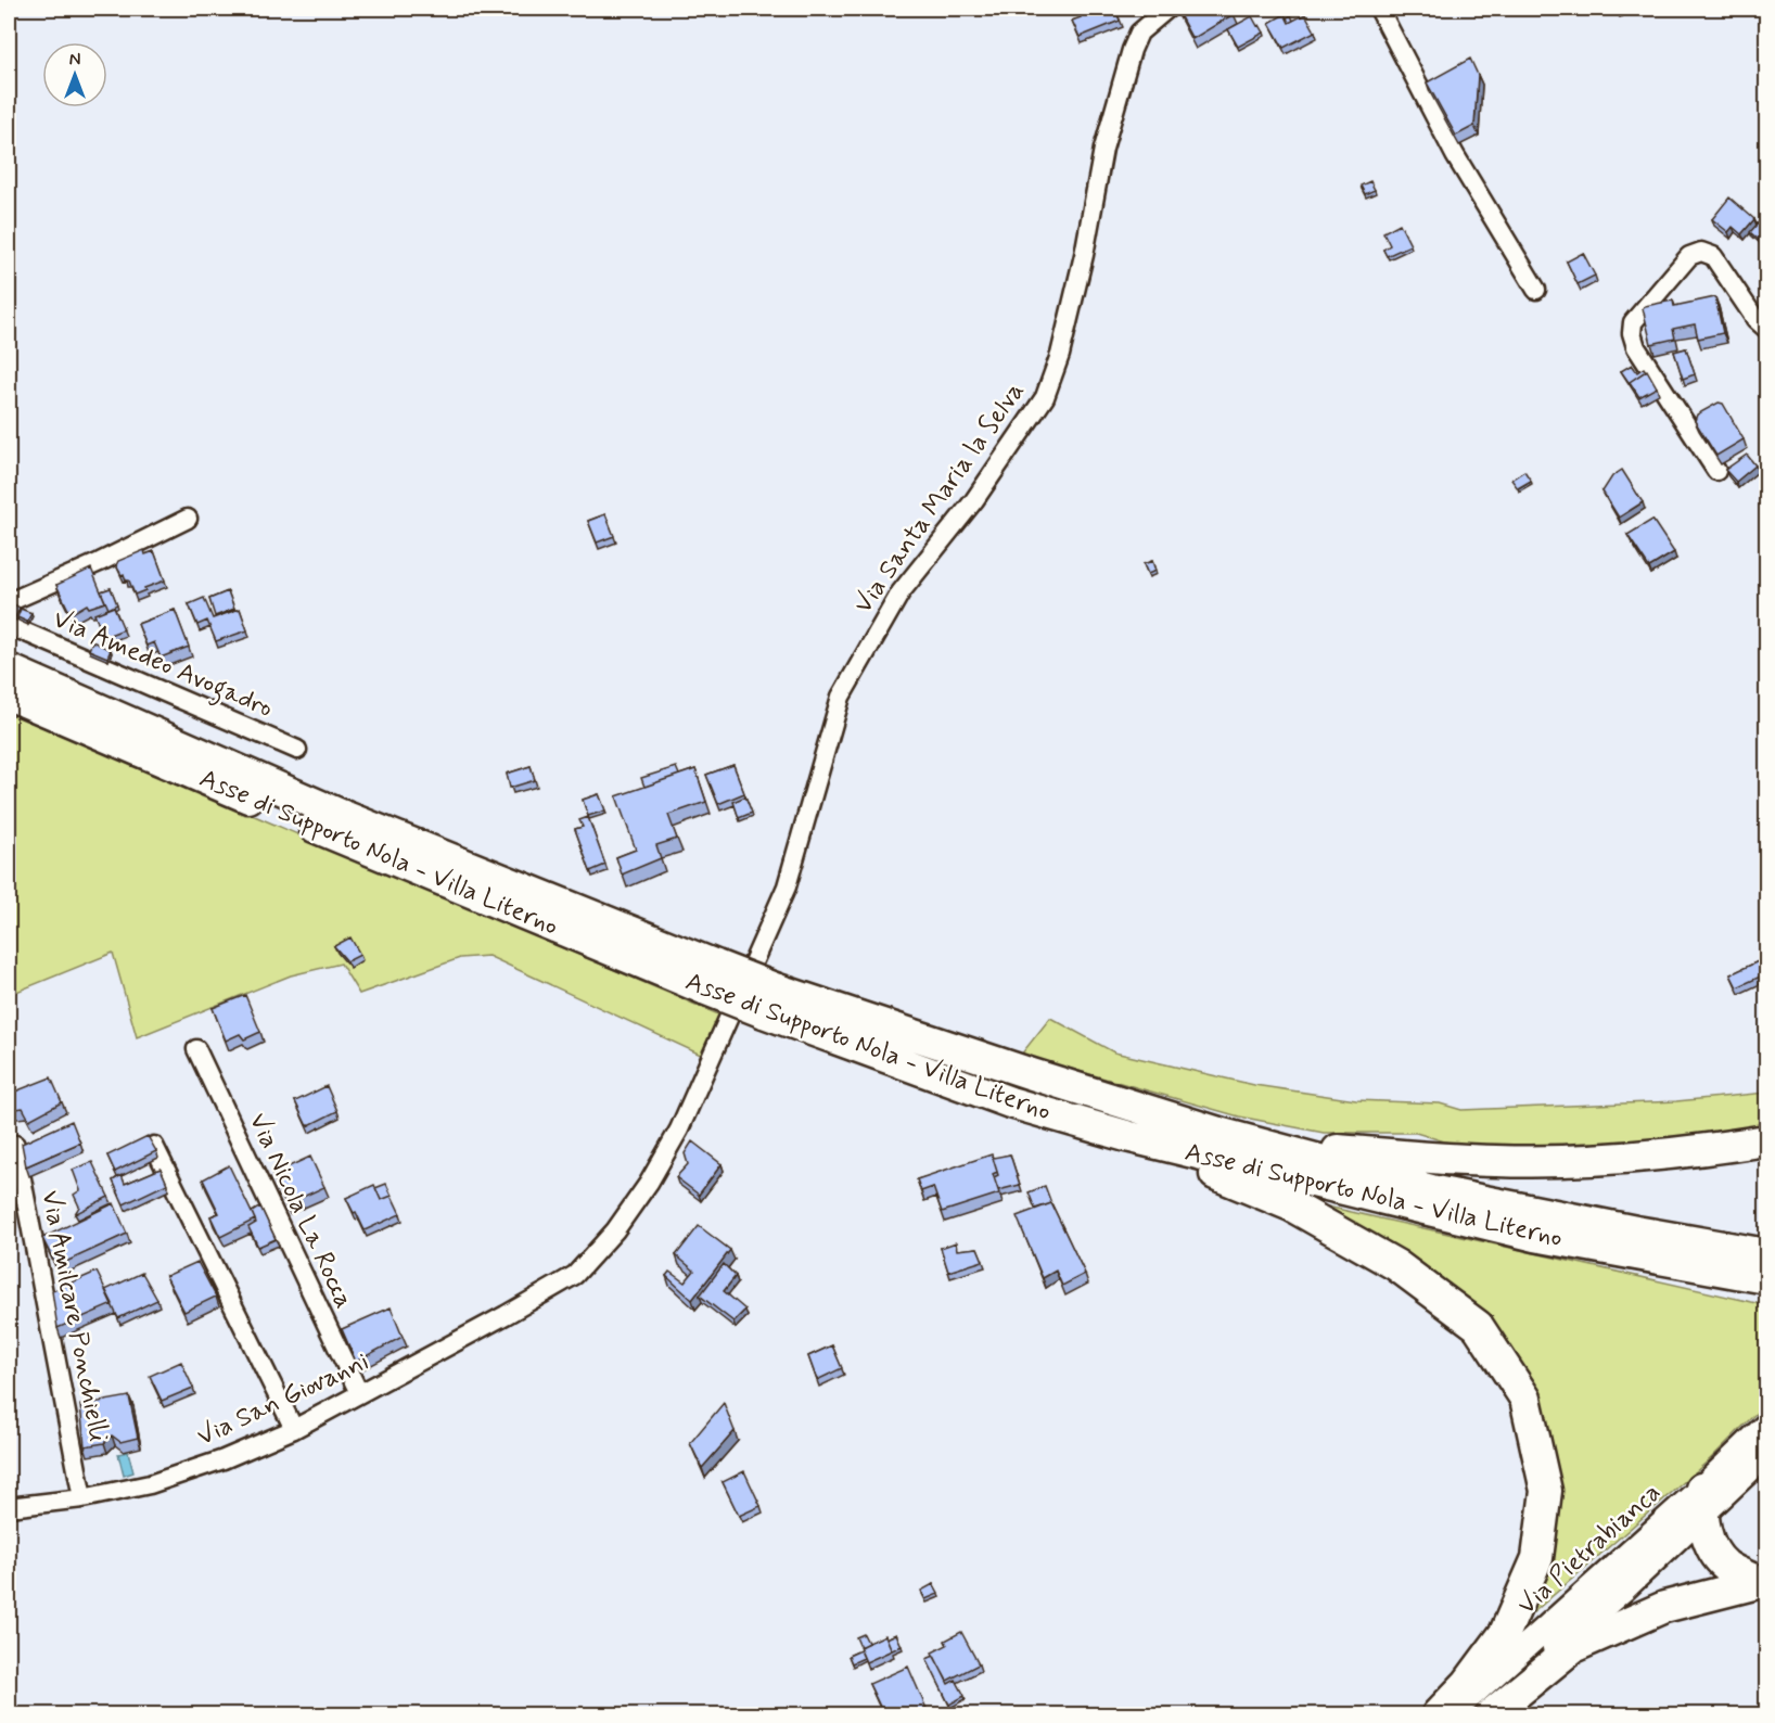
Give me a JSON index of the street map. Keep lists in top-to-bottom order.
{
  "streets": {
    "highway": ["Asse di Supporto Nola - Villa Literno"],
    "main road": ["Via Pietrabianca"],
    "street": [
      "Via Santa Maria la Selva",
      "Via Amedeo Avogadro",
      "Via Nicola La Rocca",
      "Via Amilcare Ponchielli",
      "Via San Giovanni"
    ]
  },
  "crossings": [
    ["Via Santa Maria la Selva", "Via San Giovanni"],
    ["Via Nicola La Rocca", "Via San Giovanni"],
    ["Via Amilcare Ponchielli", "Via San Giovanni"]
  ],
  "north": "top"
}
